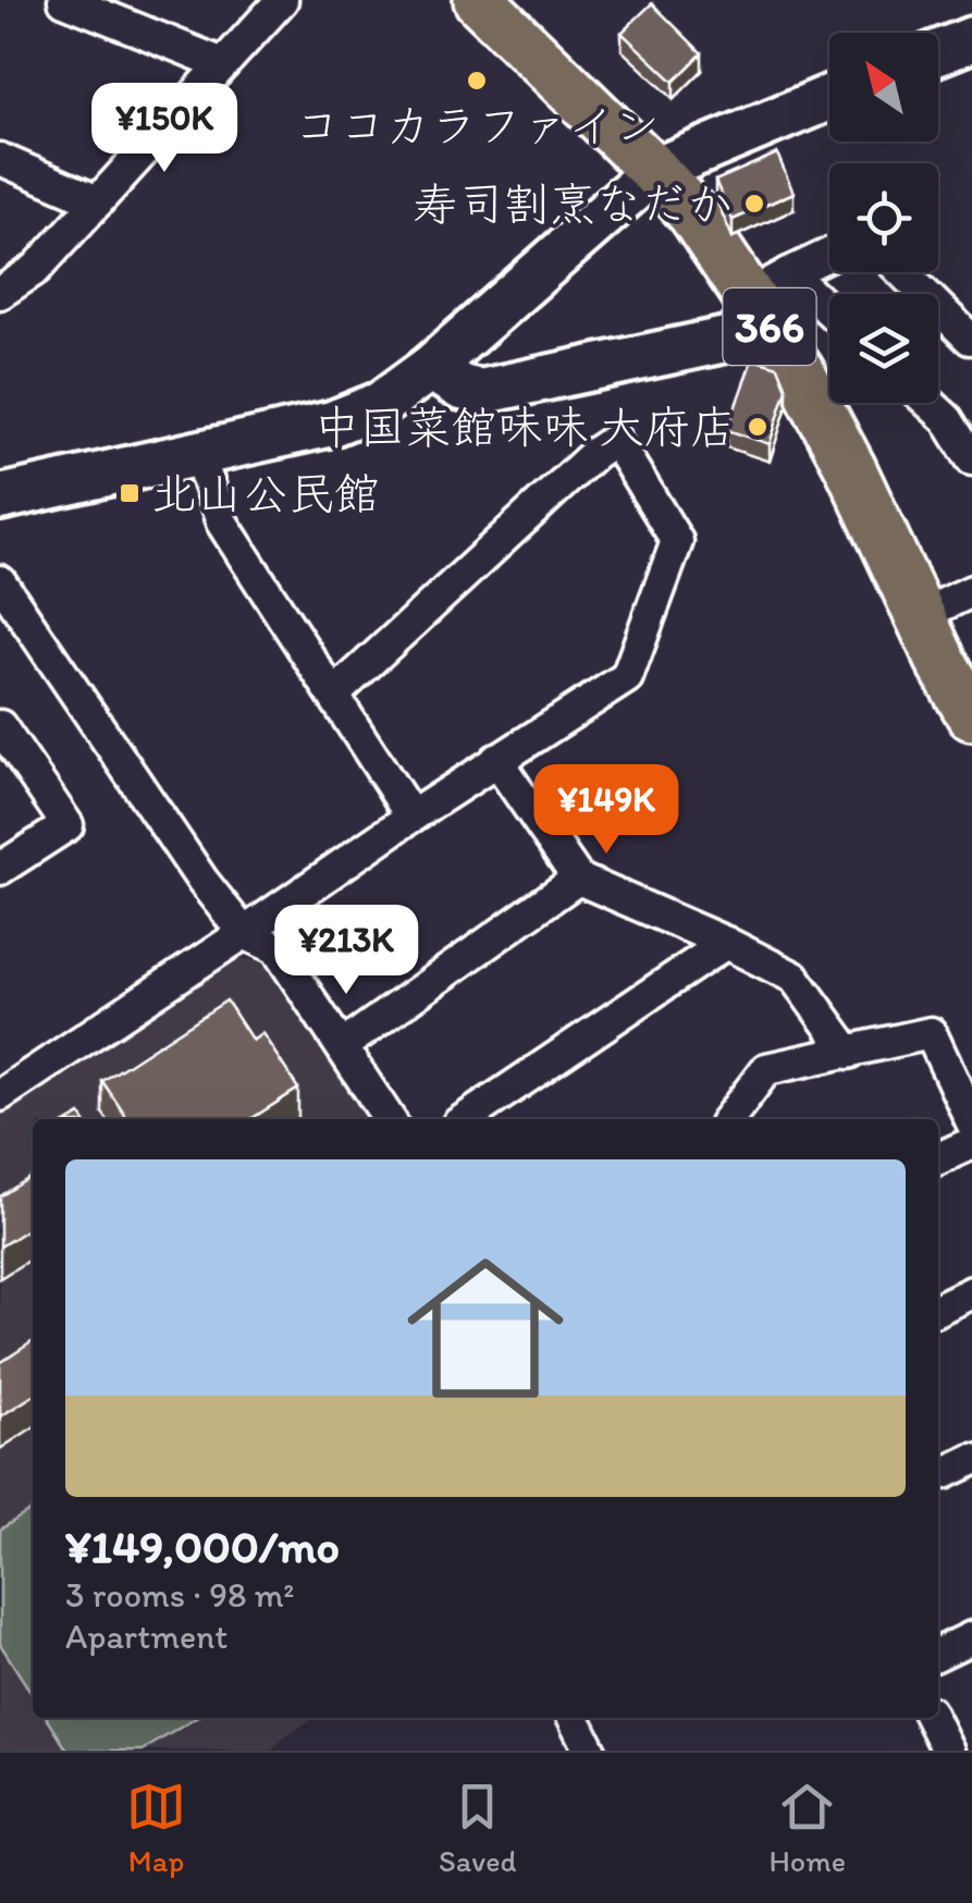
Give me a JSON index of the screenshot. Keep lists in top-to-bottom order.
{
  "streets": {
    "highway": ["366"]
  },
  "places": {
    "other": ["ココカラファイン", "寿司割烹なだか", "中国菜館味味 大府店"],
    "transit": ["北山公民館"]
  },
  "north": "top left",
  "page": {
    "price": ["¥150K", "¥149K", "¥213K"],
    "list": [
      {
        "name": "¥149,000/mo",
        "note": "3 rooms · 98 m² · Apartment"
      }
    ],
    "tabs": ["Map", "Saved", "Home"]
  }
}
